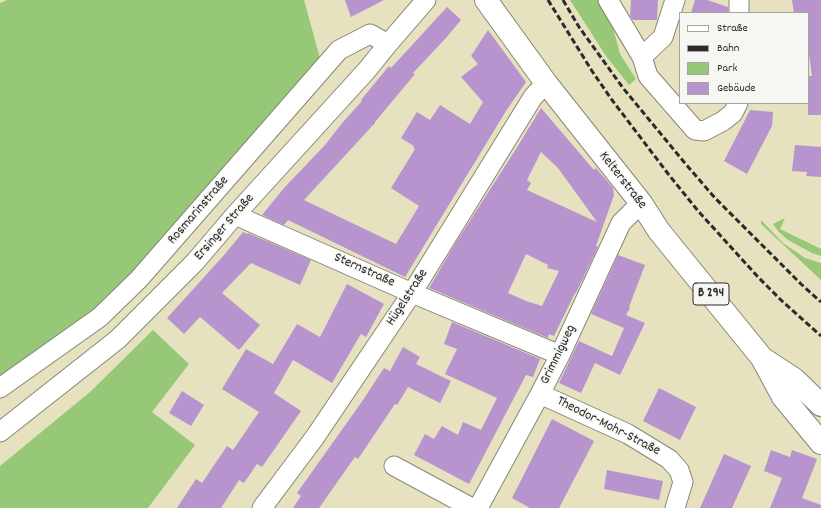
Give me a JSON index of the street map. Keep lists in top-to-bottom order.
{
  "streets": {
    "main road": ["Kelterstraße", "B 294"],
    "street": [
      "Rosmarinstraße",
      "Ersinger Straße",
      "Sternstraße",
      "Hügelstraße",
      "Grimmigweg",
      "Theodor-Mohr-Straße"
    ]
  },
  "crossings": [
    ["Kelterstraße", "Hügelstraße"],
    ["Kelterstraße", "Grimmigweg"],
    ["Rosmarinstraße", "Ersinger Straße"],
    ["Ersinger Straße", "Sternstraße"],
    ["Sternstraße", "Hügelstraße"],
    ["Sternstraße", "Grimmigweg"],
    ["Grimmigweg", "Theodor-Mohr-Straße"]
  ],
  "legend": [
    "Straße",
    "Bahn",
    "Park",
    "Gebäude"
  ]
}
